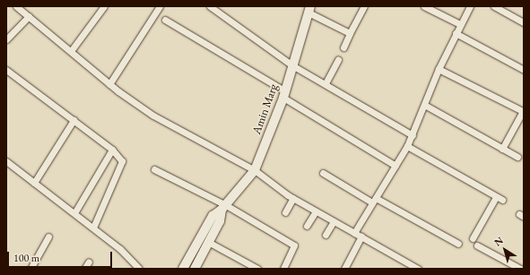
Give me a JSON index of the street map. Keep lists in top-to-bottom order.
{
  "streets": {
    "main road": ["Amin Marg"]
  },
  "scale_bar": "100 m",
  "north": "top left"
}
